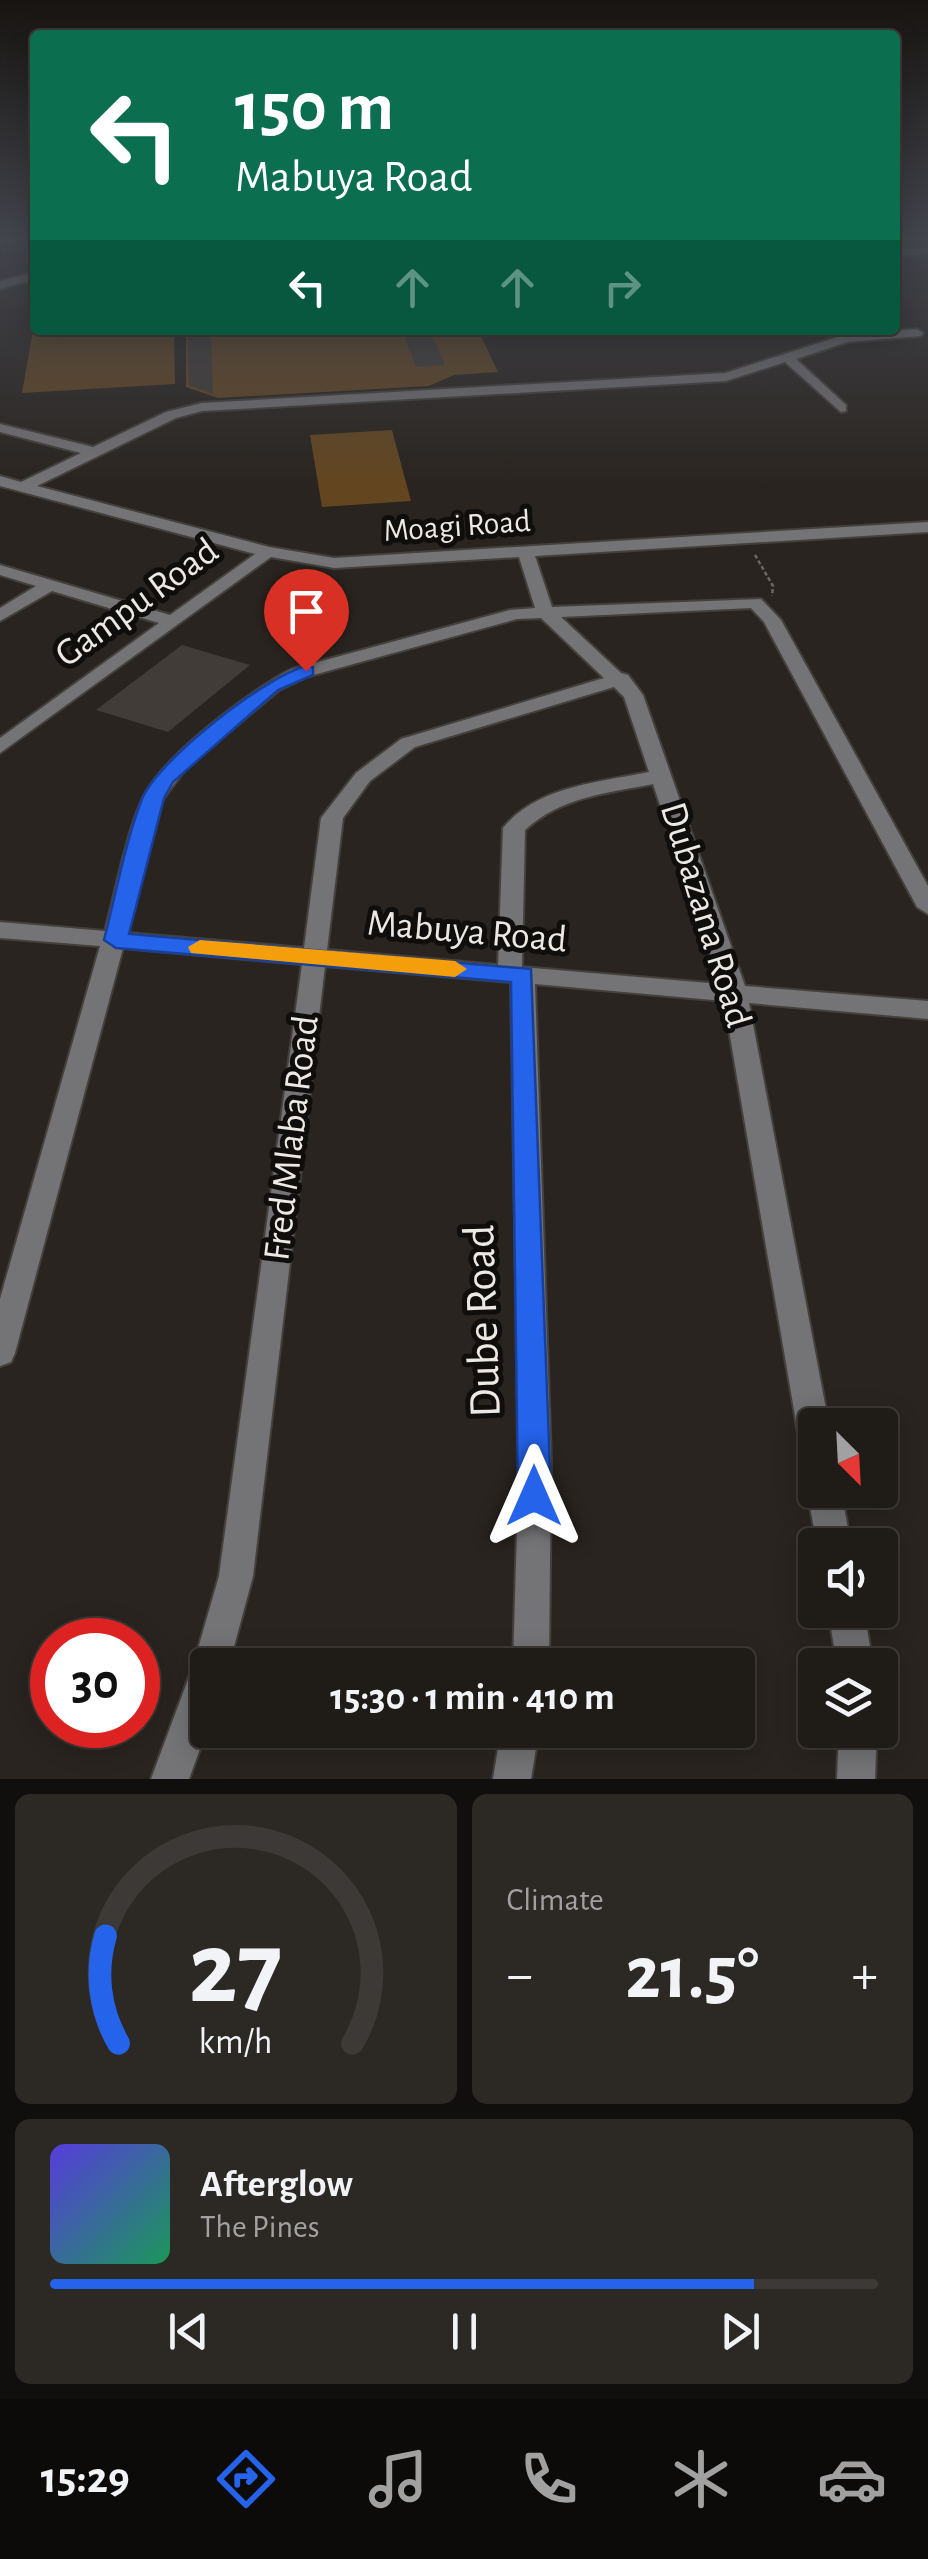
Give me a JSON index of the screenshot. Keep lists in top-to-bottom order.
{
  "streets": {
    "street": [
      "Moagi Road",
      "Gampu Road",
      "Dubazana Road",
      "Mabuya Road",
      "Fred Mlaba Road",
      "Dube Road"
    ]
  },
  "crossings": [
    ["Moagi Road", "Gampu Road"],
    ["Dubazana Road", "Mabuya Road"],
    ["Dubazana Road", "Fred Mlaba Road"],
    ["Dubazana Road", "Dube Road"],
    ["Mabuya Road", "Fred Mlaba Road"],
    ["Mabuya Road", "Dube Road"]
  ],
  "north": "bottom right",
  "page": {
    "turn": ["150 m", "Mabuya Road"],
    "limit": "30",
    "trip": "15:30 · 1 min · 410 m",
    "tile": "Climate",
    "heat": ["−", "21.5°", "+"],
    "song": ["Afterglow", "The Pines"],
    "tabs": "15:29",
    "gauge": ["27", "km/h"]
  }
}
